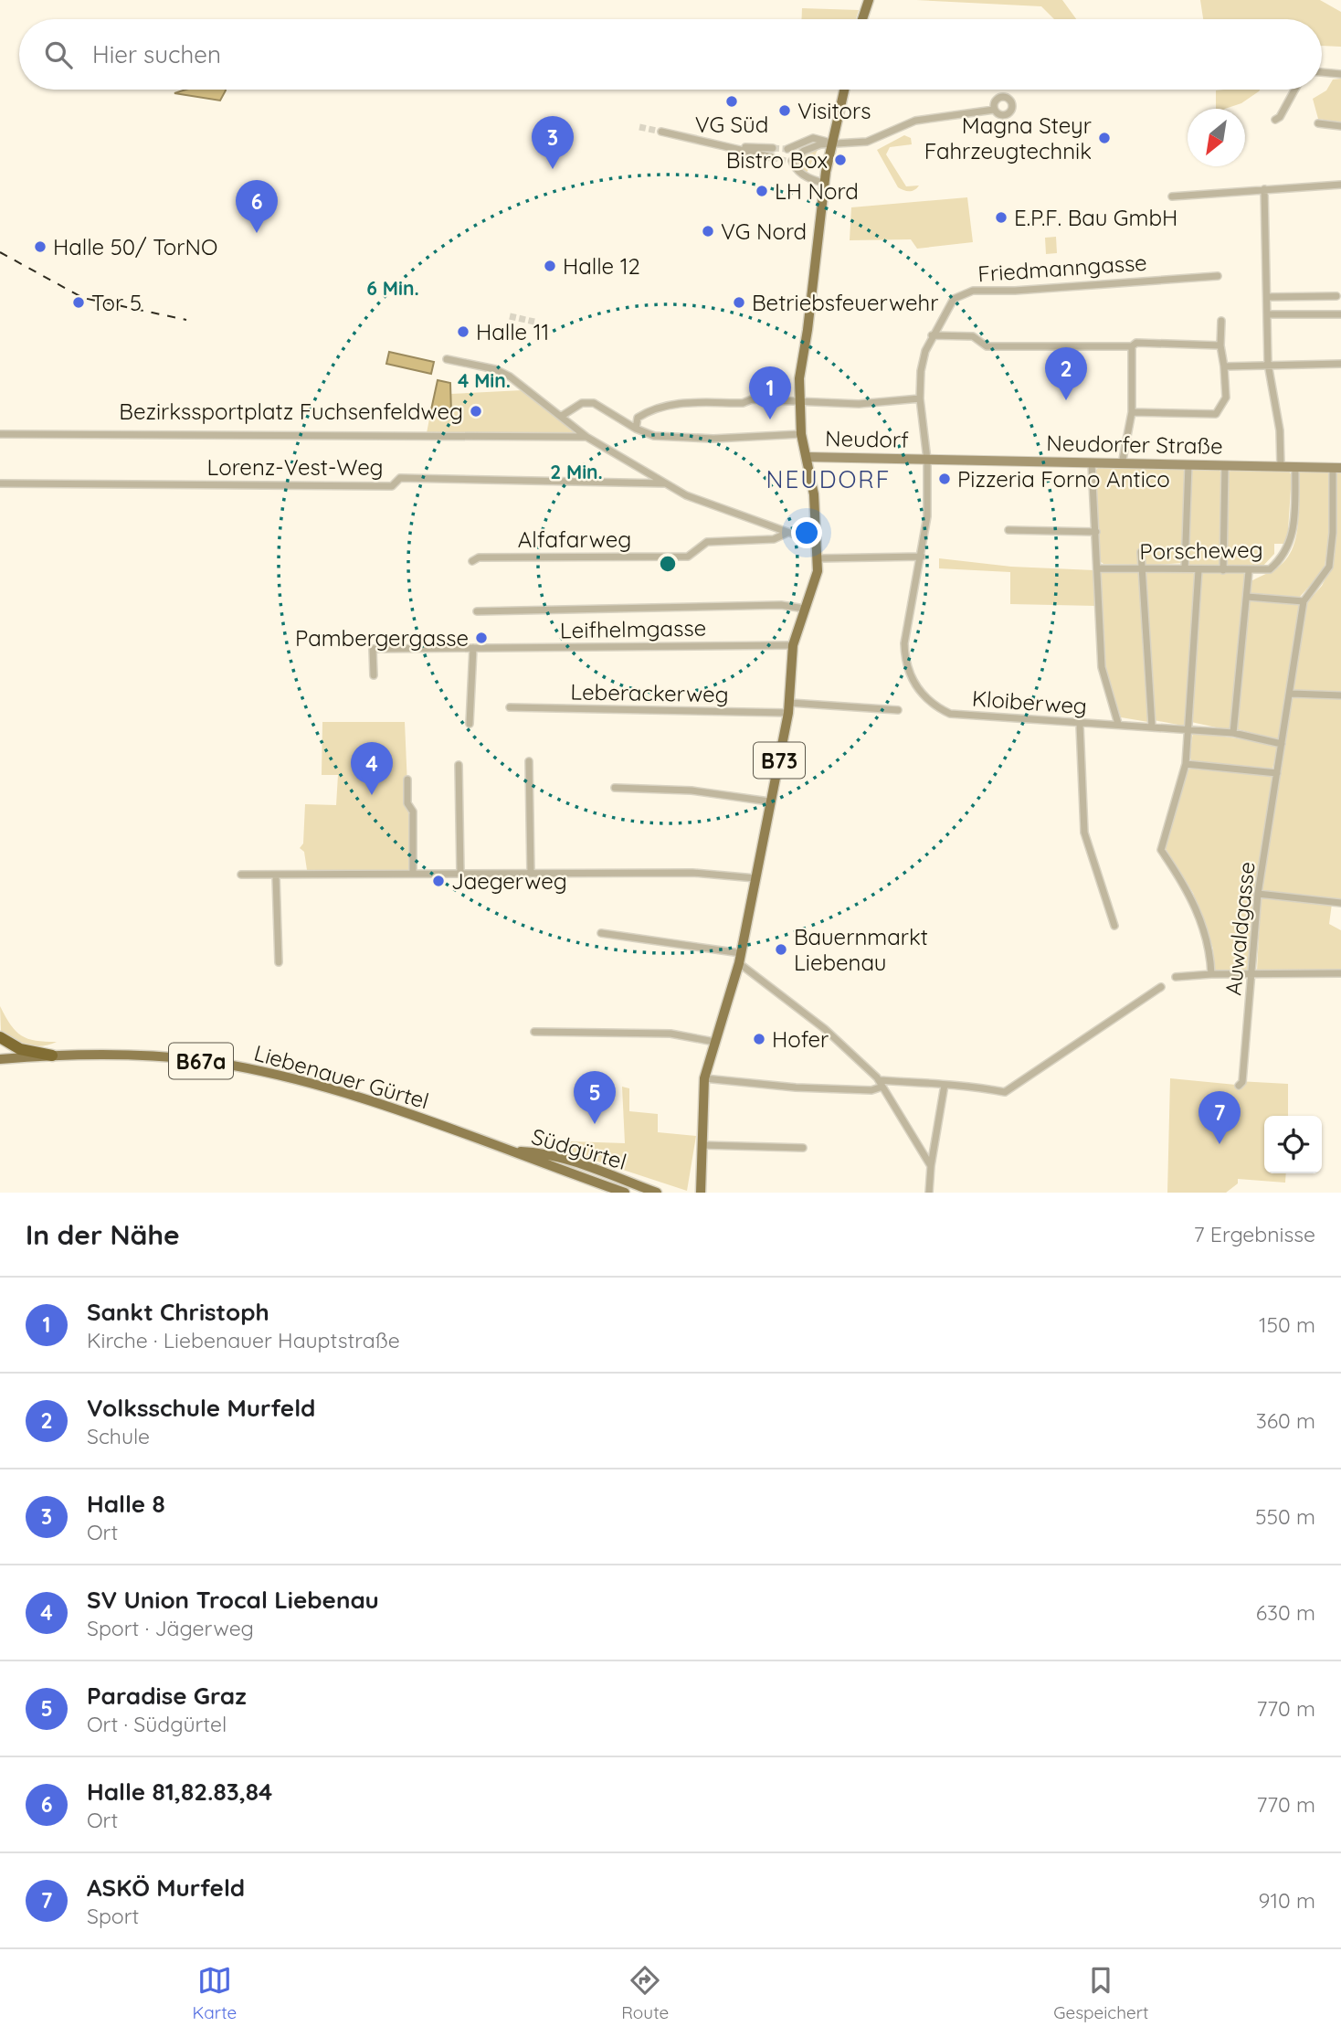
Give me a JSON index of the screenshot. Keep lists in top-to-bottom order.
{
  "streets": {
    "main road": [
      "B73",
      "B67a",
      "Liebenauer Gürtel",
      "Südgürtel"
    ],
    "street": [
      "Friedmanngasse",
      "Neudorf",
      "Neudorfer Straße",
      "Lorenz-Vest-Weg",
      "Alfafarweg",
      "Porscheweg",
      "Leifhelmgasse",
      "Leberackerweg",
      "Kloiberweg",
      "Auwaldgasse"
    ]
  },
  "crossings": [
    ["Friedmanngasse", "Neudorf"],
    ["Neudorf", "Neudorfer Straße"],
    ["Neudorf", "B73"],
    ["Neudorfer Straße", "Porscheweg"],
    ["Neudorfer Straße", "Auwaldgasse"],
    ["Leifhelmgasse", "B73"],
    ["Leberackerweg", "B73"],
    ["Kloiberweg", "Auwaldgasse"],
    ["Liebenauer Gürtel", "Südgürtel"]
  ],
  "districts": ["NEUDORF"],
  "places": [
    "VG Süd",
    "Visitors",
    "Magna Steyr Fahrzeugtechnik",
    "Bistro Box",
    "LH Nord",
    "E.P.F. Bau GmbH",
    "VG Nord",
    "Halle 50/ TorNO",
    "Halle 12",
    "Tor 5",
    "Betriebsfeuerwehr",
    "Halle 11",
    "Bezirkssportplatz Fuchsenfeldweg",
    "Pizzeria Forno Antico",
    "Pambergergasse",
    "Jaegerweg",
    "Bauernmarkt Liebenau",
    "Hofer"
  ],
  "north": "bottom left",
  "page": {
    "search": "Hier suchen",
    "pins": [
      "3",
      "6",
      "2",
      "1",
      "4",
      "5",
      "7"
    ],
    "heading": ["In der Nähe", "7 Ergebnisse"],
    "list": [
      {
        "mark": "1",
        "name": "Sankt Christoph",
        "note": "Kirche · Liebenauer Hauptstraße",
        "value": "150 m"
      },
      {
        "mark": "2",
        "name": "Volksschule Murfeld",
        "note": "Schule",
        "value": "360 m"
      },
      {
        "mark": "3",
        "name": "Halle 8",
        "note": "Ort",
        "value": "550 m"
      },
      {
        "mark": "4",
        "name": "SV Union Trocal Liebenau",
        "note": "Sport · Jägerweg",
        "value": "630 m"
      },
      {
        "mark": "5",
        "name": "Paradise Graz",
        "note": "Ort · Südgürtel",
        "value": "770 m"
      },
      {
        "mark": "6",
        "name": "Halle 81,82.83,84",
        "note": "Ort",
        "value": "770 m"
      },
      {
        "mark": "7",
        "name": "ASKÖ Murfeld",
        "note": "Sport",
        "value": "910 m"
      }
    ],
    "nav": ["Karte", "Route", "Gespeichert"]
  },
  "rings": ["6 Min.", "4 Min.", "2 Min."]
}
